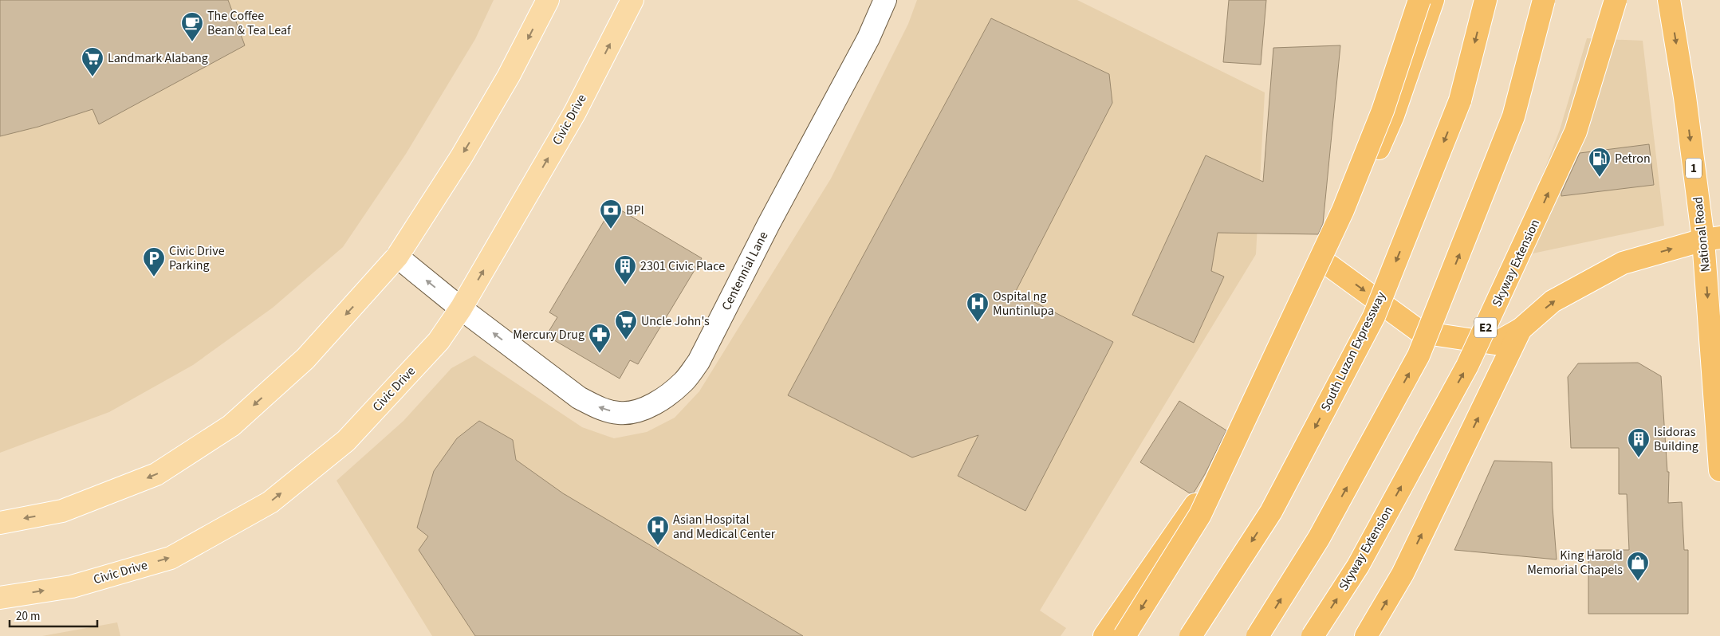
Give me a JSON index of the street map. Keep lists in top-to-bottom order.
{
  "streets": {
    "highway": [
      "1",
      "National Road",
      "Skyway Extension",
      "E2",
      "South Luzon Expressway"
    ],
    "main road": ["Civic Drive"],
    "street": ["Centennial Lane"]
  },
  "crossings": [
    ["Civic Drive", "Centennial Lane"]
  ],
  "one_way": ["National Road"],
  "places": {
    "cafe": ["The Coffee Bean & Tea Leaf"],
    "supermarket": ["Landmark Alabang", "Uncle John's"],
    "fuel station": ["Petron"],
    "bank": ["BPI"],
    "parking": ["Civic Drive Parking"],
    "building": ["2301 Civic Place", "Isidoras Building"],
    "hospital": ["Ospital ng Muntinlupa", "Asian Hospital and Medical Center"],
    "pharmacy": ["Mercury Drug"],
    "shop": ["King Harold Memorial Chapels"]
  },
  "scale_bar": "20 m"
}
